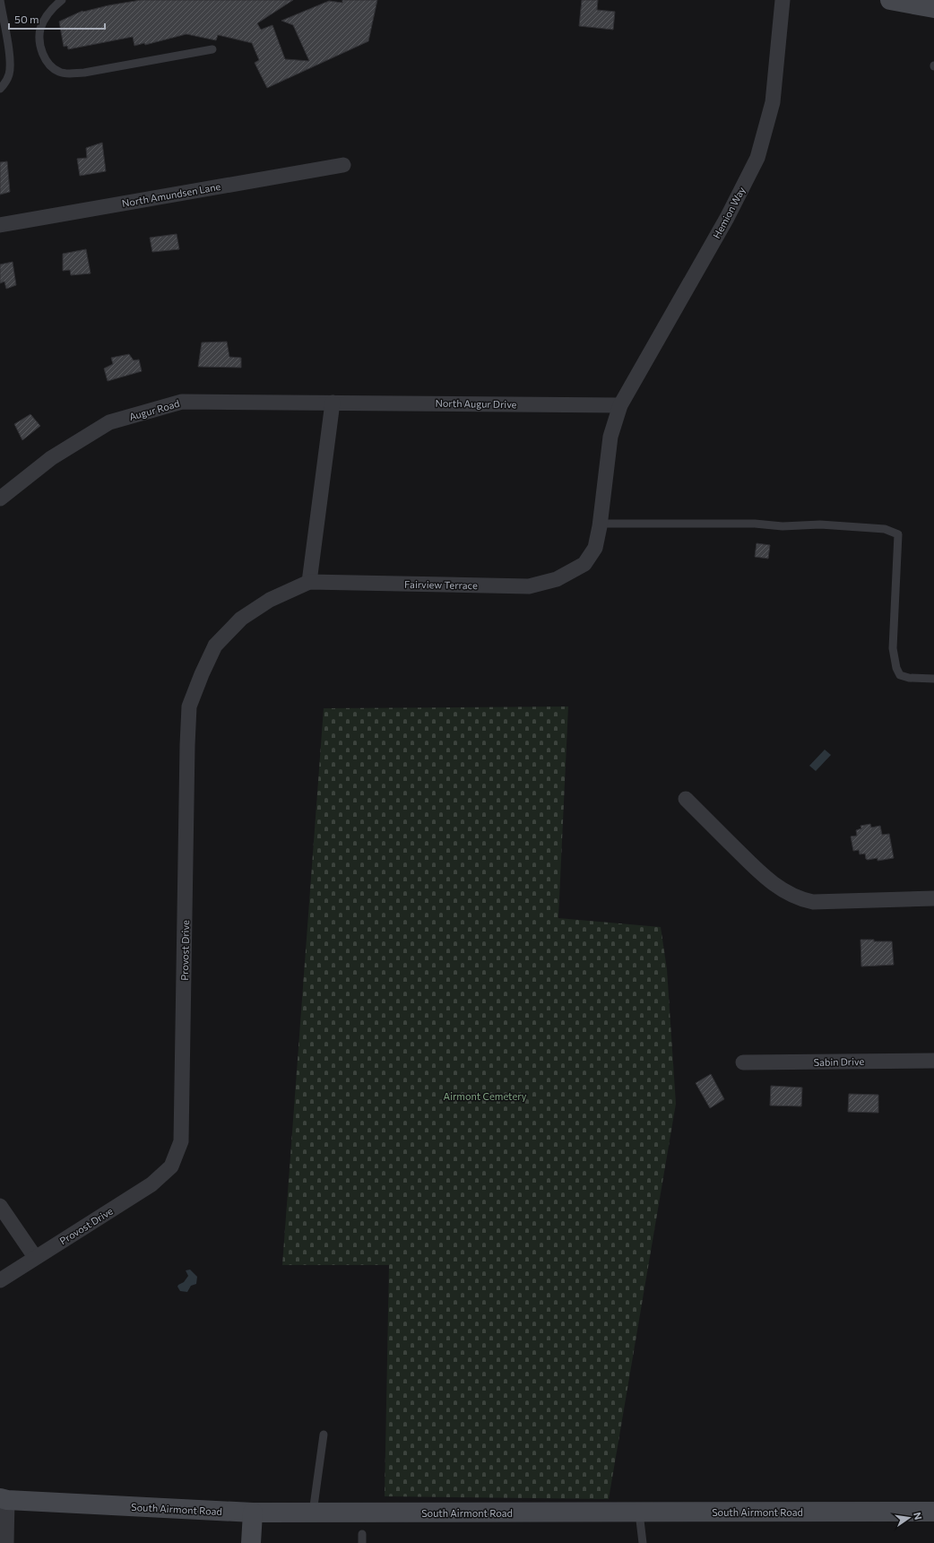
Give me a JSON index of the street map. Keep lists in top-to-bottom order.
{
  "streets": {
    "street": [
      "North Amundsen Lane",
      "Hemion Way",
      "North Augur Drive",
      "Augur Road",
      "Fairview Terrace",
      "Provost Drive",
      "Sabin Drive",
      "South Airmont Road"
    ]
  },
  "crossings": [
    ["Hemion Way", "North Augur Drive"],
    ["Hemion Way", "Fairview Terrace"],
    ["North Augur Drive", "Augur Road"],
    ["North Augur Drive", "Fairview Terrace"],
    ["Fairview Terrace", "Provost Drive"]
  ],
  "parks": ["Airmont Cemetery"],
  "scale_bar": "50 m",
  "north": "right"
}
